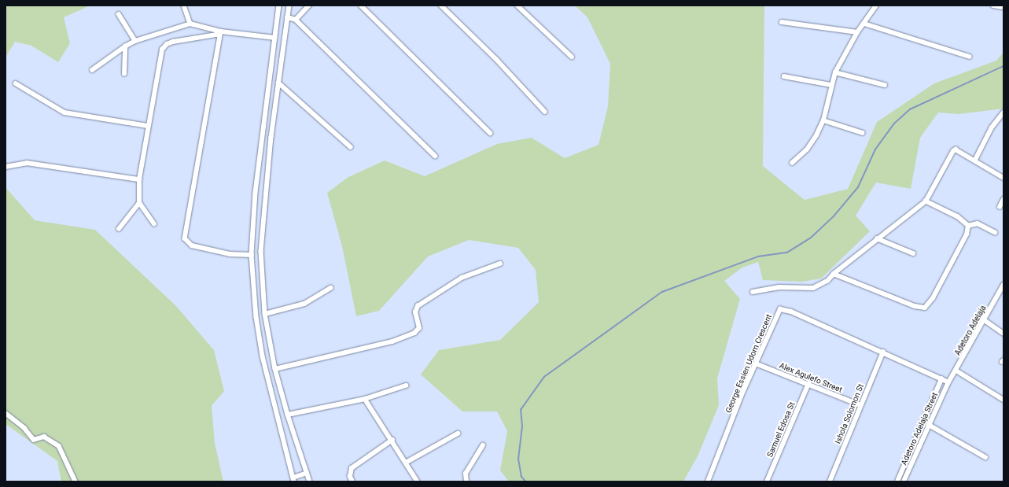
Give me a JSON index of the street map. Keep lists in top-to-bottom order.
{
  "streets": {
    "street": [
      "Adetoro Adelaja",
      "George Essien Udom Crescent",
      "Alex Agulefo Street",
      "Ishola Solomon St",
      "Adetoro Adelaja Street",
      "Samuel Edosa St"
    ]
  },
  "crossings": [
    ["Adetoro Adelaja", "George Essien Udom Crescent"],
    ["Adetoro Adelaja", "Adetoro Adelaja Street"],
    ["George Essien Udom Crescent", "Alex Agulefo Street"],
    ["George Essien Udom Crescent", "Ishola Solomon St"],
    ["George Essien Udom Crescent", "Adetoro Adelaja Street"],
    ["Alex Agulefo Street", "Ishola Solomon St"],
    ["Alex Agulefo Street", "Samuel Edosa St"]
  ]
}
